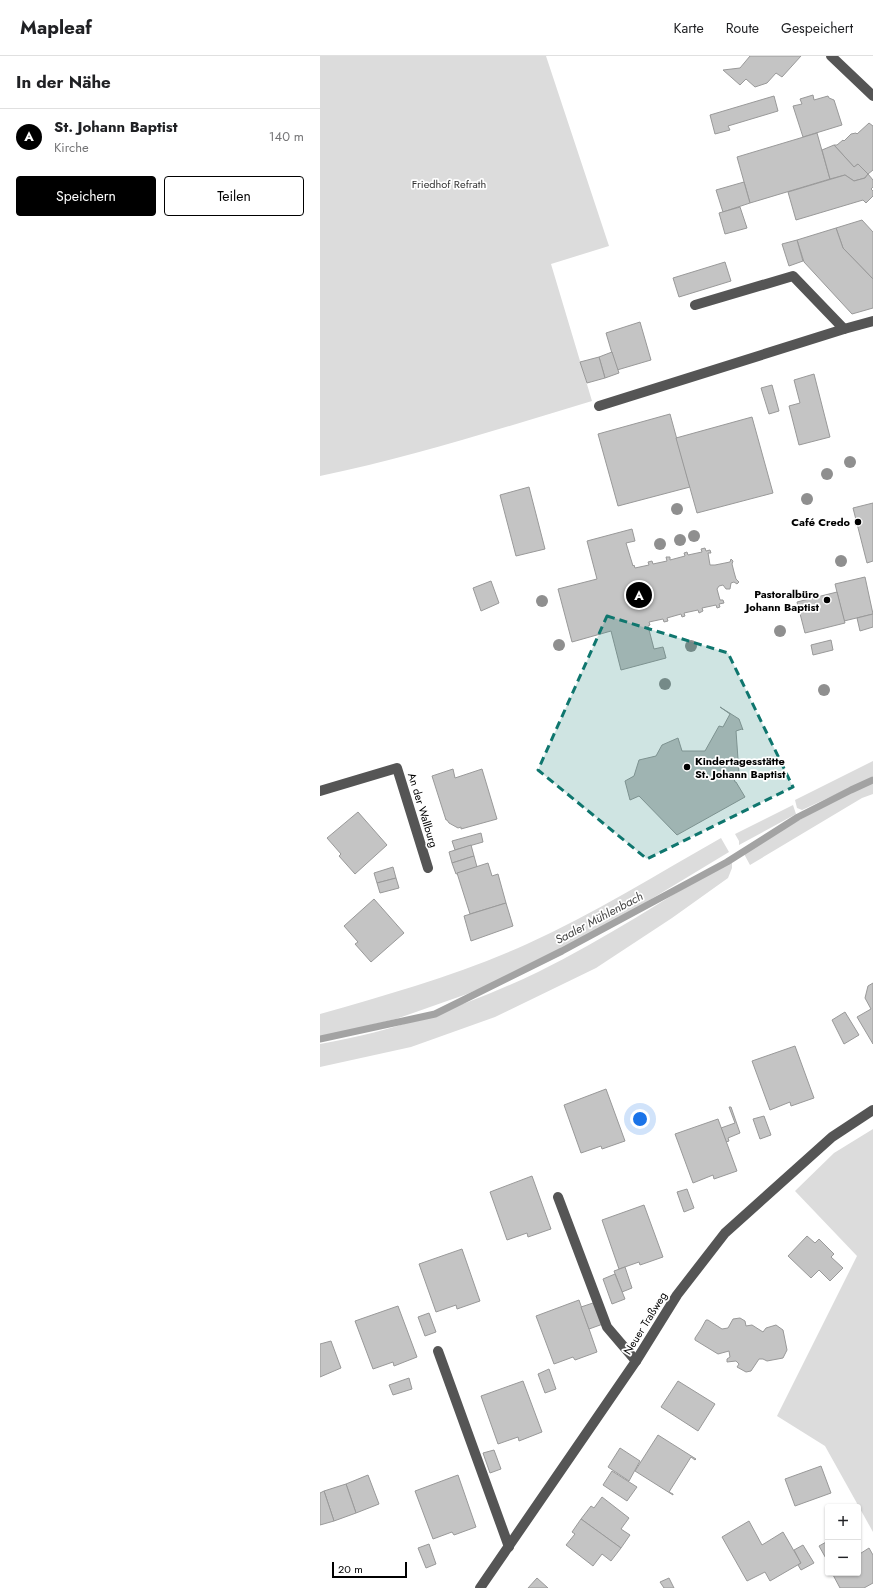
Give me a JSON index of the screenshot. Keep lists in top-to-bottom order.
{
  "streets": {
    "street": ["An der Wallburg", "Neuer Traßweg"]
  },
  "water": ["Saaler Mühlenbach"],
  "parks": ["Friedhof Refrath"],
  "places": ["Café Credo", "Pastoralbüro Johann Baptist", "Kindertagesstätte St. Johann Baptist"],
  "scale_bar": "20 m",
  "page": {
    "header": "Mapleaf",
    "nav": ["Karte", "Route", "Gespeichert"],
    "heading": "In der Nähe",
    "list": [
      {
        "mark": "A",
        "name": "St. Johann Baptist",
        "note": "Kirche",
        "value": "140 m"
      }
    ],
    "buttons": ["Speichern", "Teilen"],
    "pins": "A",
    "map_buttons": ["+", "−"],
    "scale": "20 m"
  }
}
